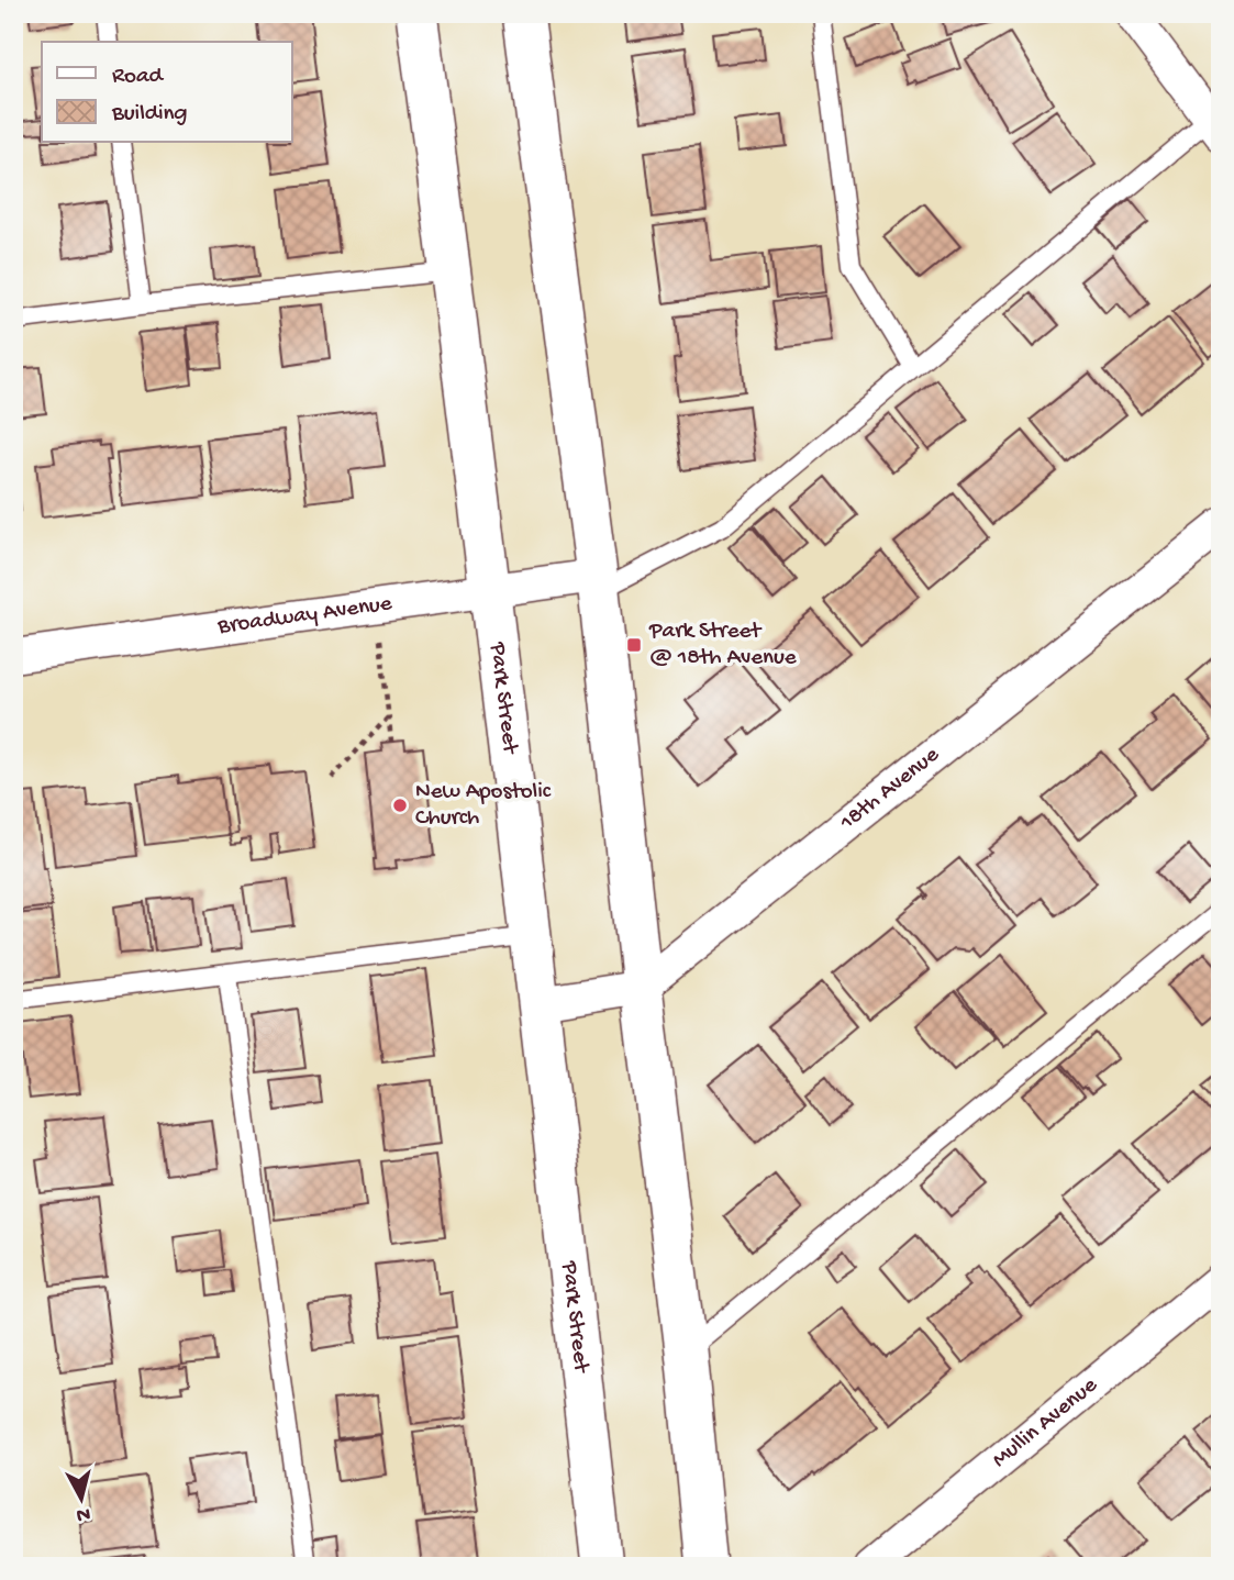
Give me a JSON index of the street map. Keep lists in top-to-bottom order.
{
  "streets": {
    "street": [
      "Broadway Avenue",
      "Park Street",
      "18th Avenue",
      "Mullin Avenue"
    ]
  },
  "crossings": [
    ["Broadway Avenue", "Park Street"],
    ["Park Street", "18th Avenue"]
  ],
  "places": {
    "transit": ["Park Street @ 18th Avenue"],
    "other": ["New Apostolic Church"]
  },
  "legend": ["Road", "Building"],
  "north": "bottom"
}
